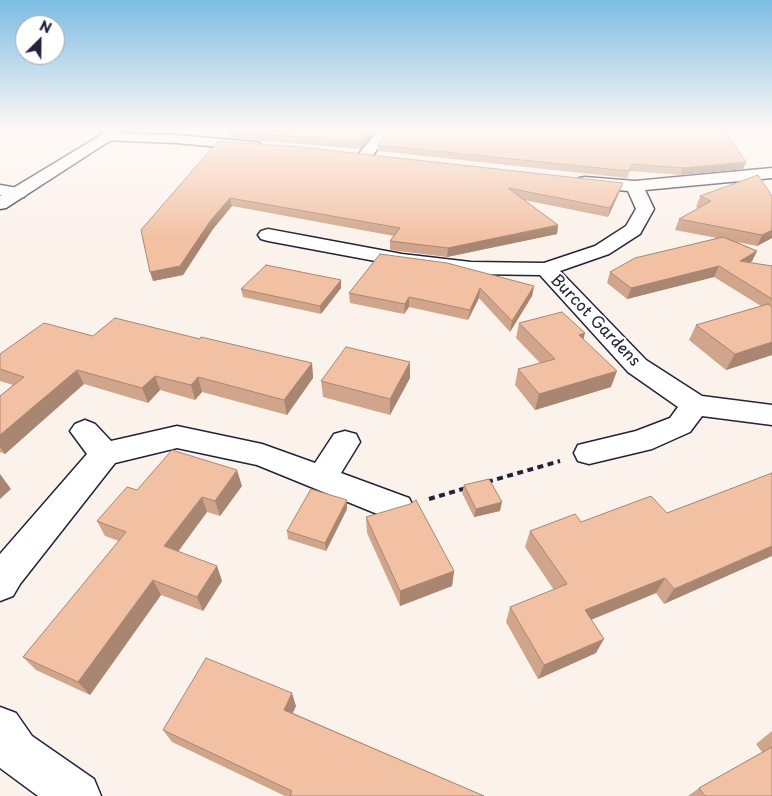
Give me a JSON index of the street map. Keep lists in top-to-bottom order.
{
  "streets": {
    "street": ["Burcot Gardens"]
  },
  "north": "top right"
}
